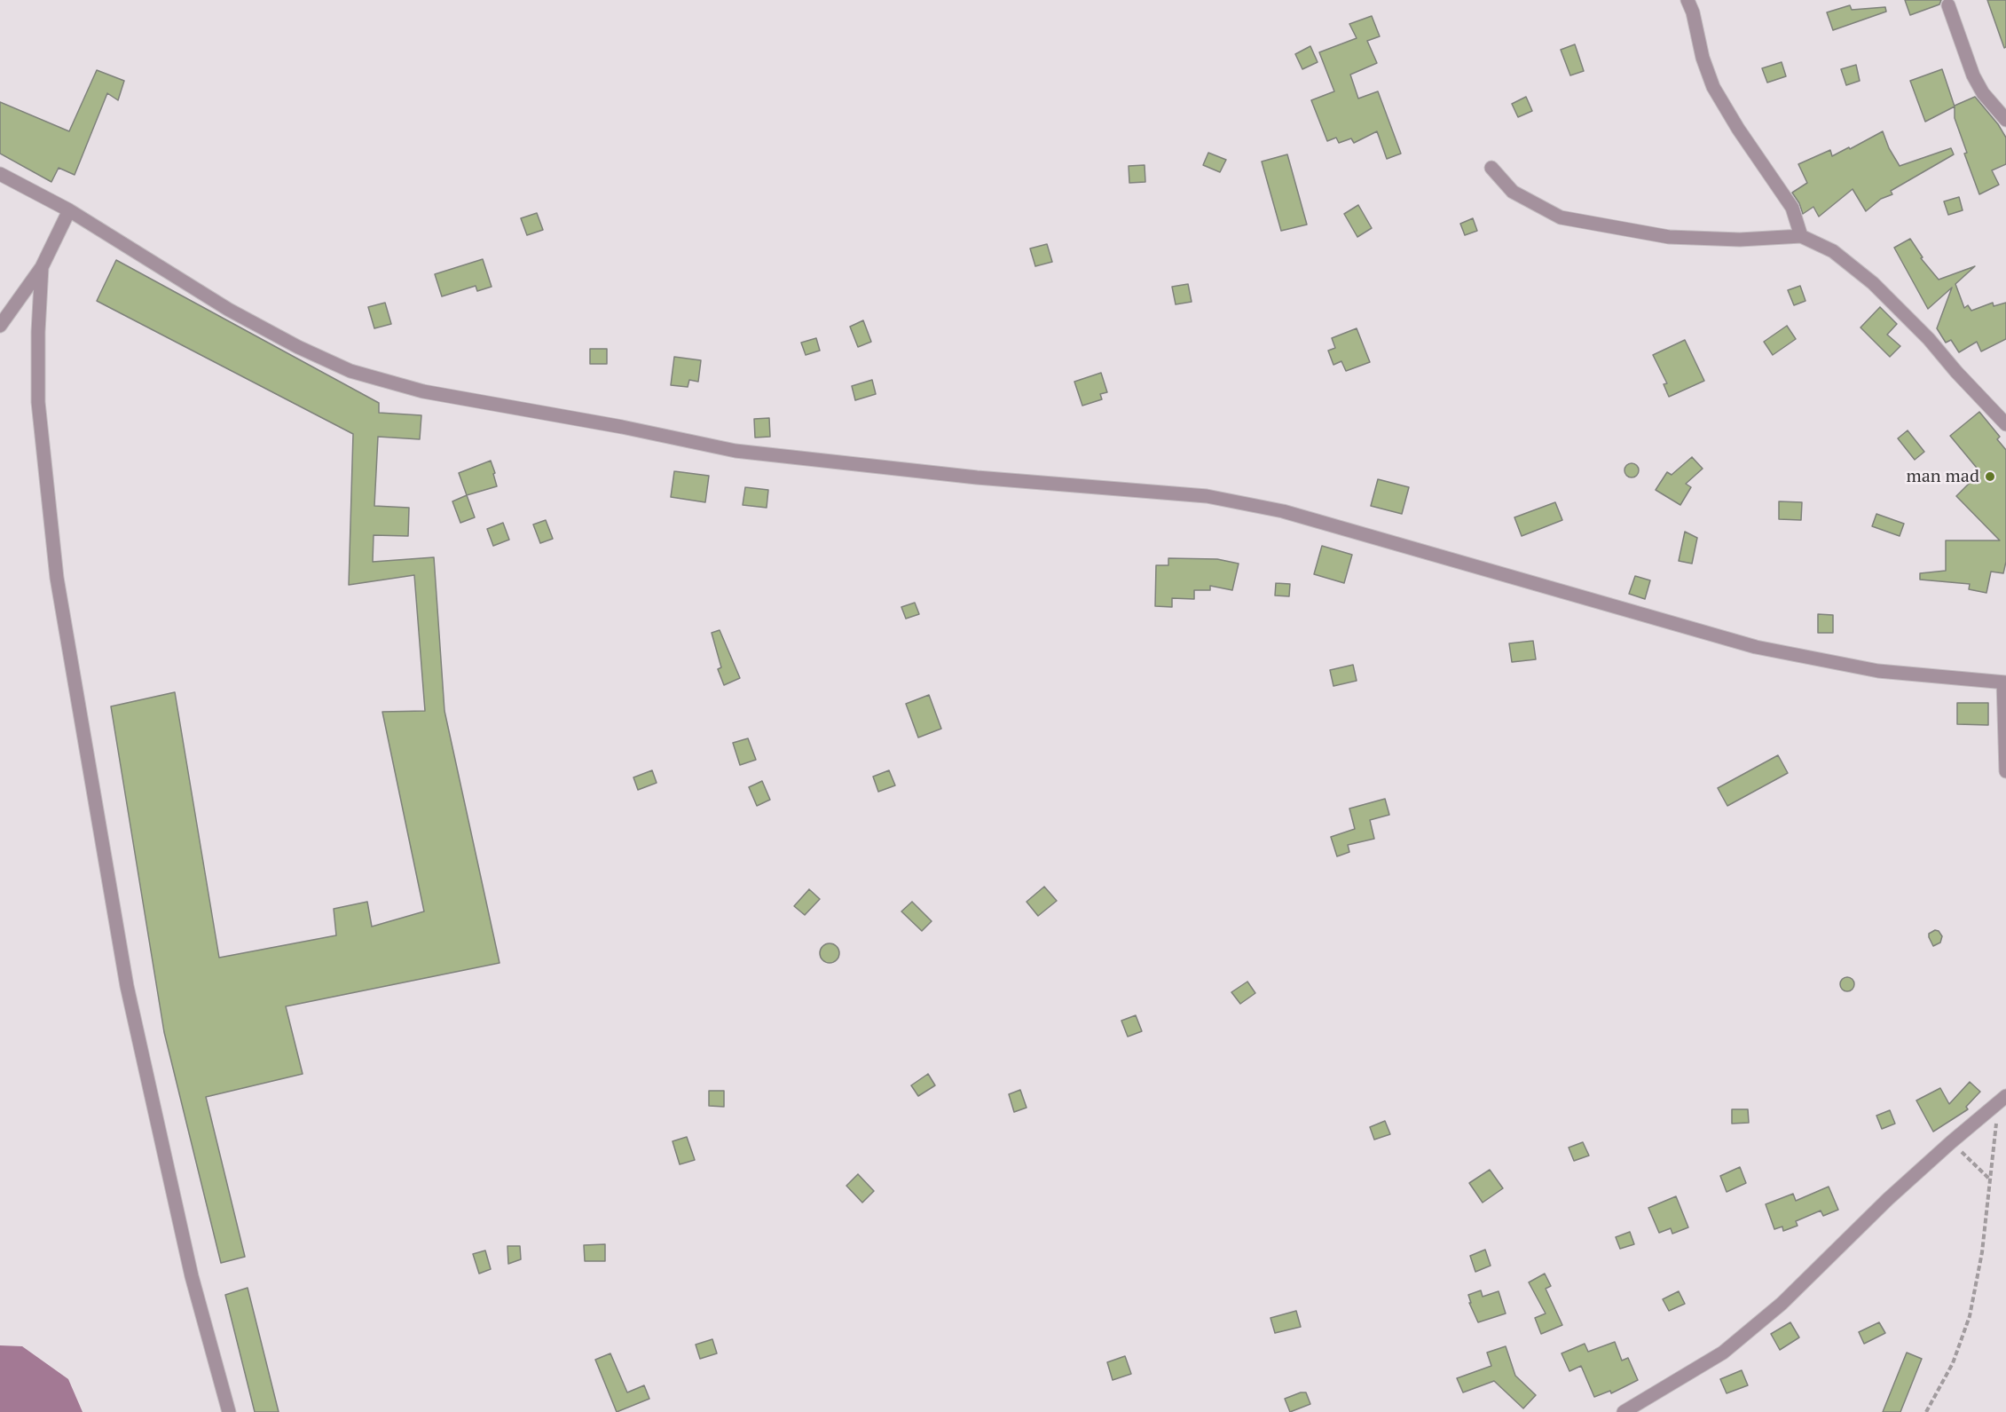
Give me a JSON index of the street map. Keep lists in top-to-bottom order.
{
  "places": ["man mad"]
}
